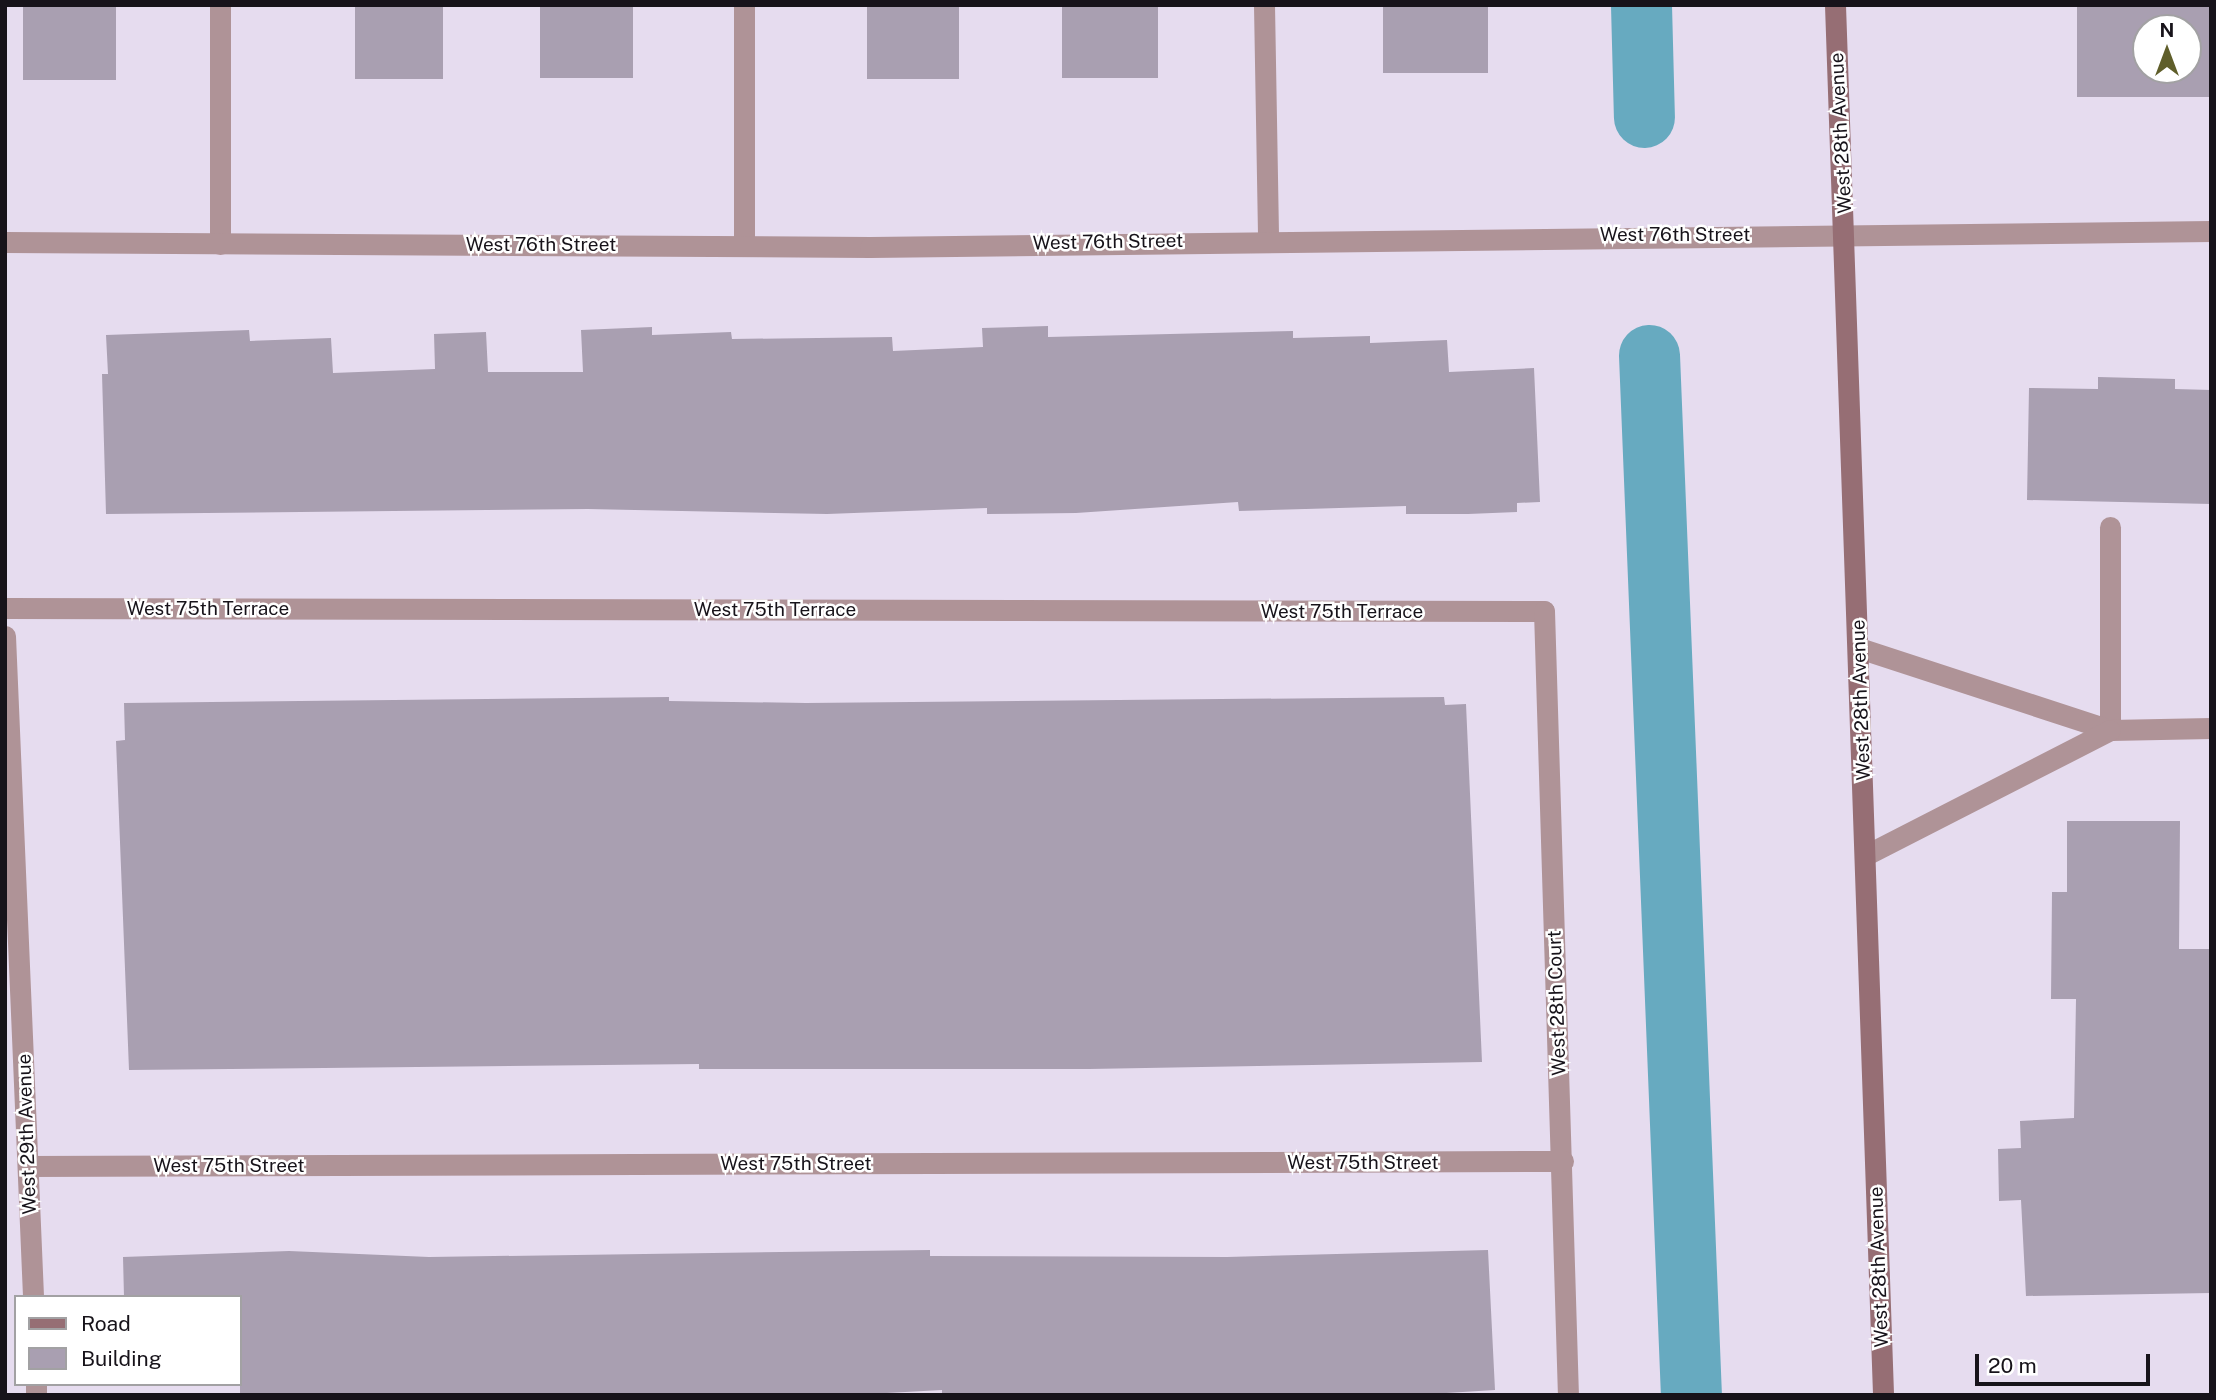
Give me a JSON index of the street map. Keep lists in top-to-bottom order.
{
  "streets": {
    "main road": ["West 28th Avenue"],
    "street": [
      "West 76th Street",
      "West 75th Terrace",
      "West 28th Court",
      "West 29th Avenue",
      "West 75th Street"
    ]
  },
  "crossings": [
    ["West 28th Avenue", "West 76th Street"],
    ["West 75th Terrace", "West 28th Court"],
    ["West 28th Court", "West 75th Street"],
    ["West 29th Avenue", "West 75th Street"]
  ],
  "legend": ["Road", "Building"],
  "scale_bar": "20 m",
  "north": "top"
}
